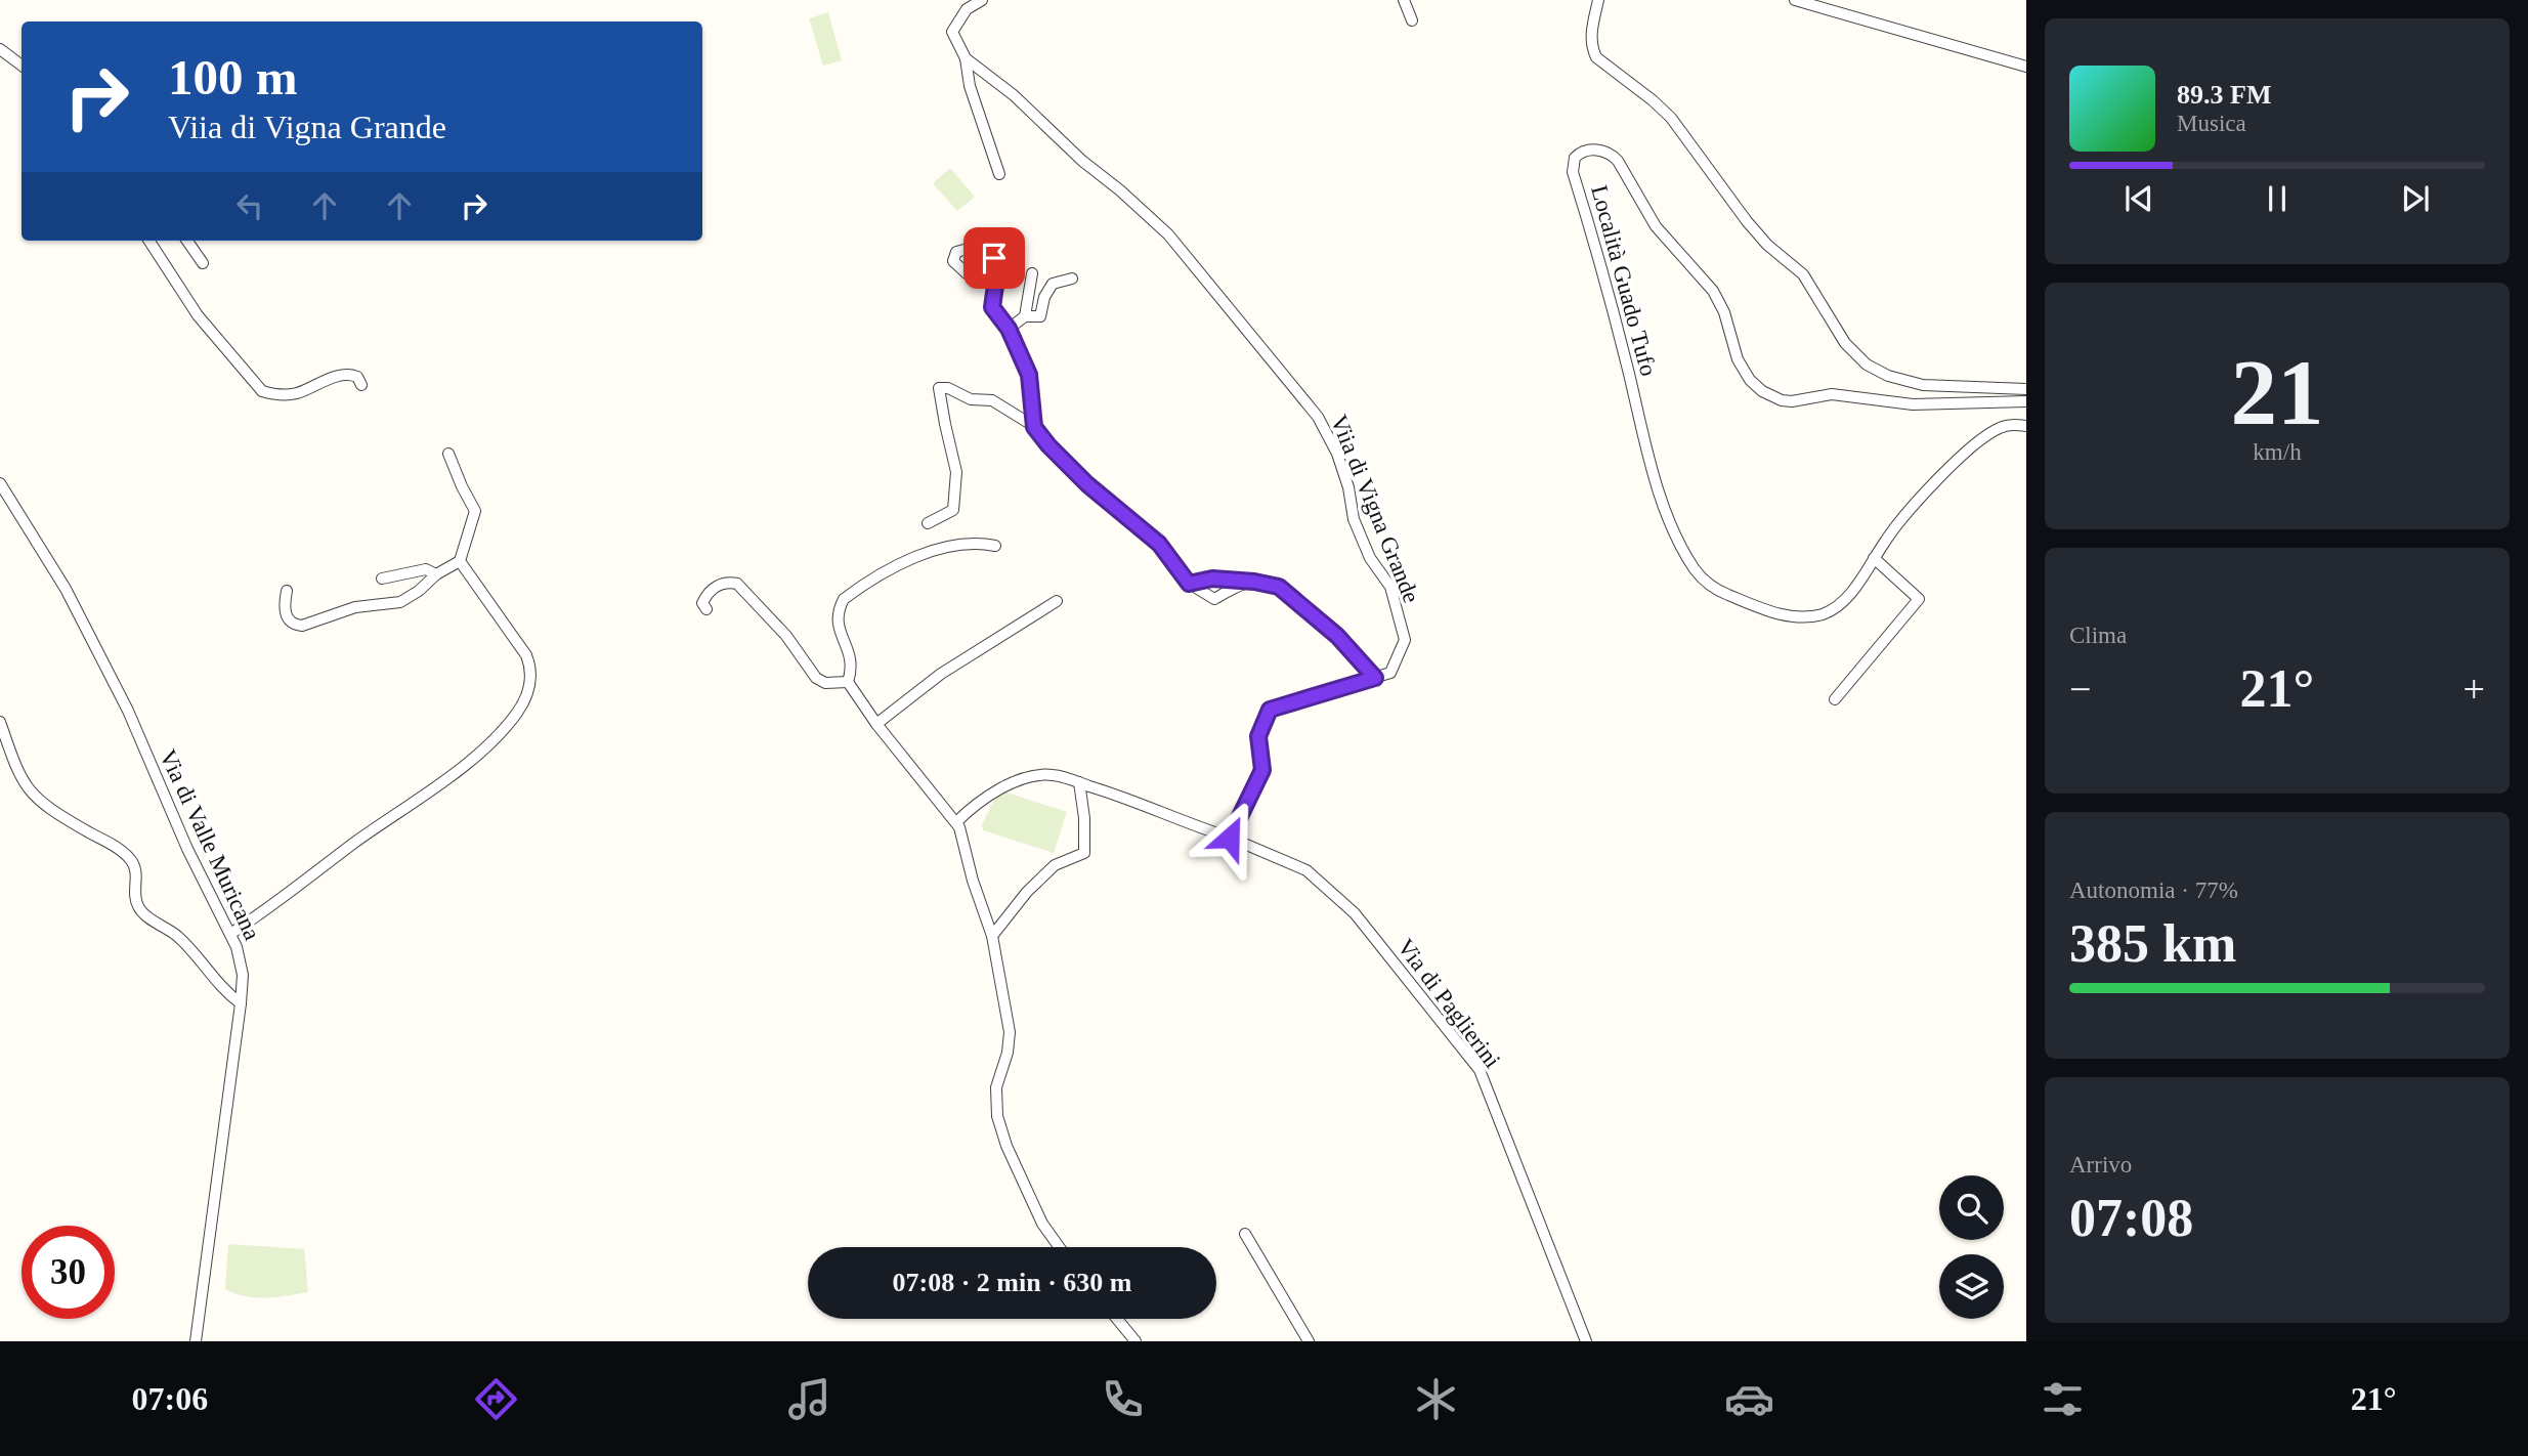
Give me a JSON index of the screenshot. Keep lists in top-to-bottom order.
{
  "streets": {
    "street": [
      "Località Guado Tufo",
      "Viia di Vigna Grande",
      "Via di Valle Muricana",
      "Via di Paglierini"
    ]
  },
  "crossings": [
    ["Viia di Vigna Grande", "Via di Paglierini"]
  ],
  "page": {
    "turn": ["100 m", "Viia di Vigna Grande"],
    "song": ["89.3 FM", "Musica"],
    "tile": [
      ["21", "km/h"],
      "Clima",
      ["Autonomia · 77%", "385 km"],
      ["Arrivo", "07:08"]
    ],
    "heat": ["−", "21°", "+"],
    "limit": "30",
    "trip": "07:08 · 2 min · 630 m",
    "tabs": ["07:06", "21°"]
  }
}
